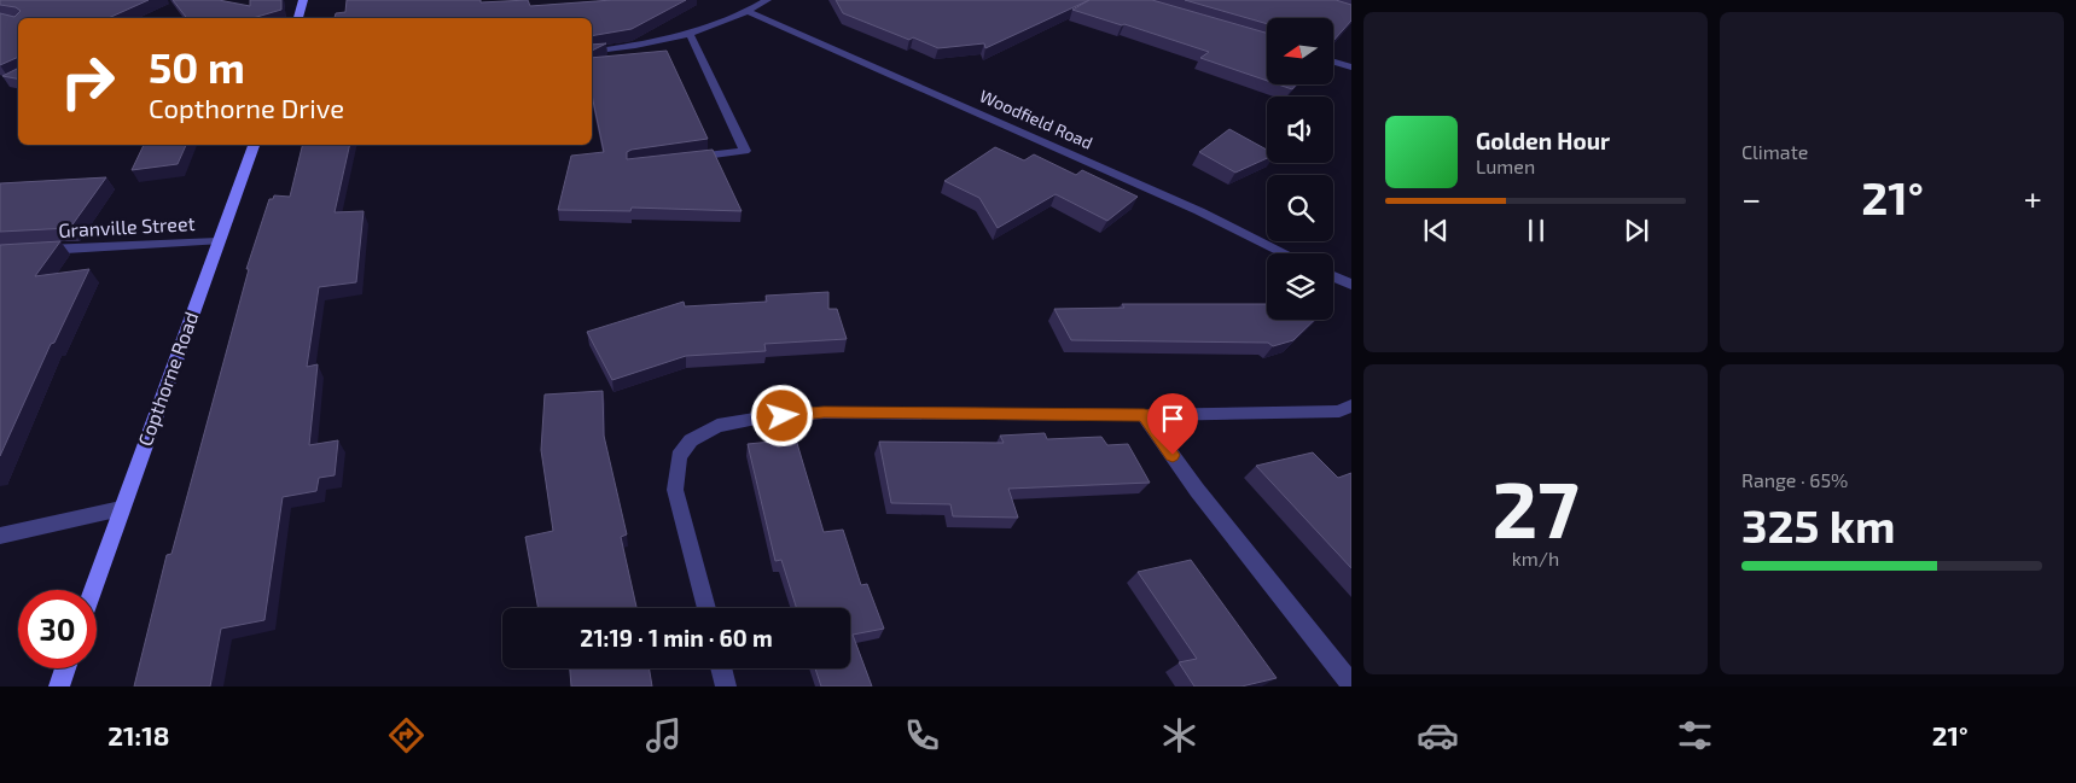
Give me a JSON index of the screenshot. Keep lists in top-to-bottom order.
{
  "streets": {
    "main road": ["Copthorne Road"],
    "street": ["Woodfield Road", "Granville Street"]
  },
  "crossings": [
    ["Granville Street", "Copthorne Road"]
  ],
  "north": "left",
  "page": {
    "tile": [
      "Climate",
      ["27", "km/h"],
      ["Range · 65%", "325 km"]
    ],
    "turn": ["50 m", "Copthorne Drive"],
    "song": ["Golden Hour", "Lumen"],
    "heat": ["−", "21°", "+"],
    "limit": "30",
    "trip": "21:19 · 1 min · 60 m",
    "tabs": ["21:18", "21°"]
  }
}
